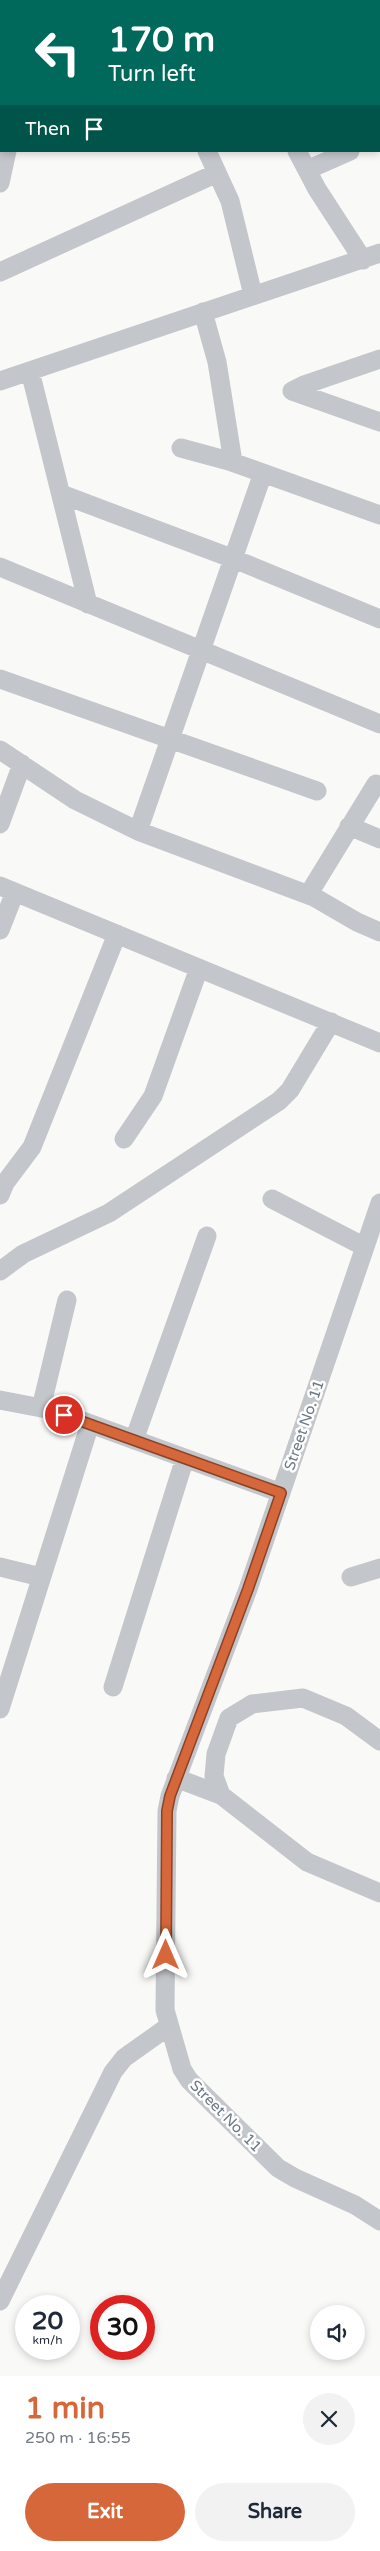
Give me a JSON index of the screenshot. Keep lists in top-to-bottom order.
{
  "streets": {
    "street": ["Street No. 11"]
  },
  "page": {
    "turn": ["170 m", "Turn left"],
    "then": "Then",
    "speed": "20 km/h",
    "limit": "30",
    "heading": ["1 min", "250 m · 16:55"],
    "buttons": ["Exit", "Share"]
  }
}
